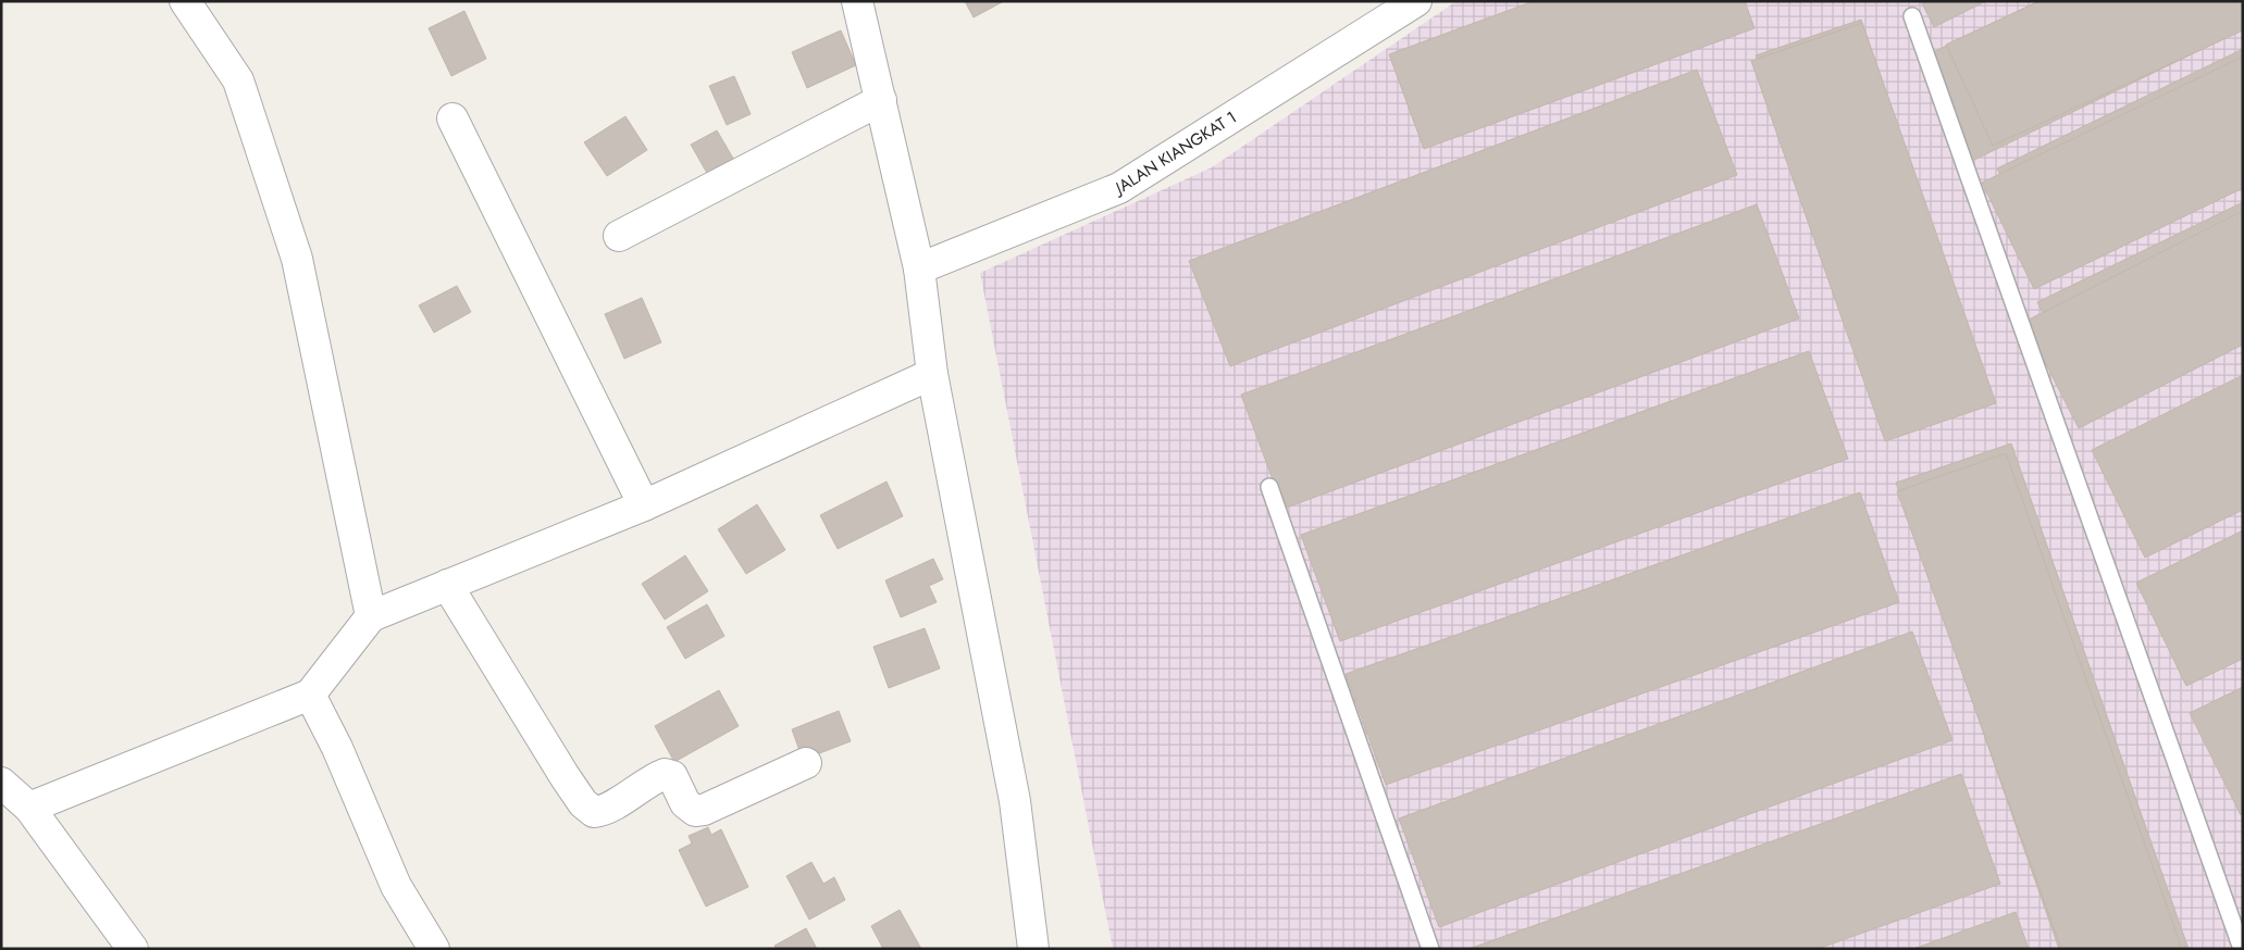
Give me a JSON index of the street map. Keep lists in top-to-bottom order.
{
  "streets": {
    "street": ["JALAN KIANGKAT 1"]
  }
}
